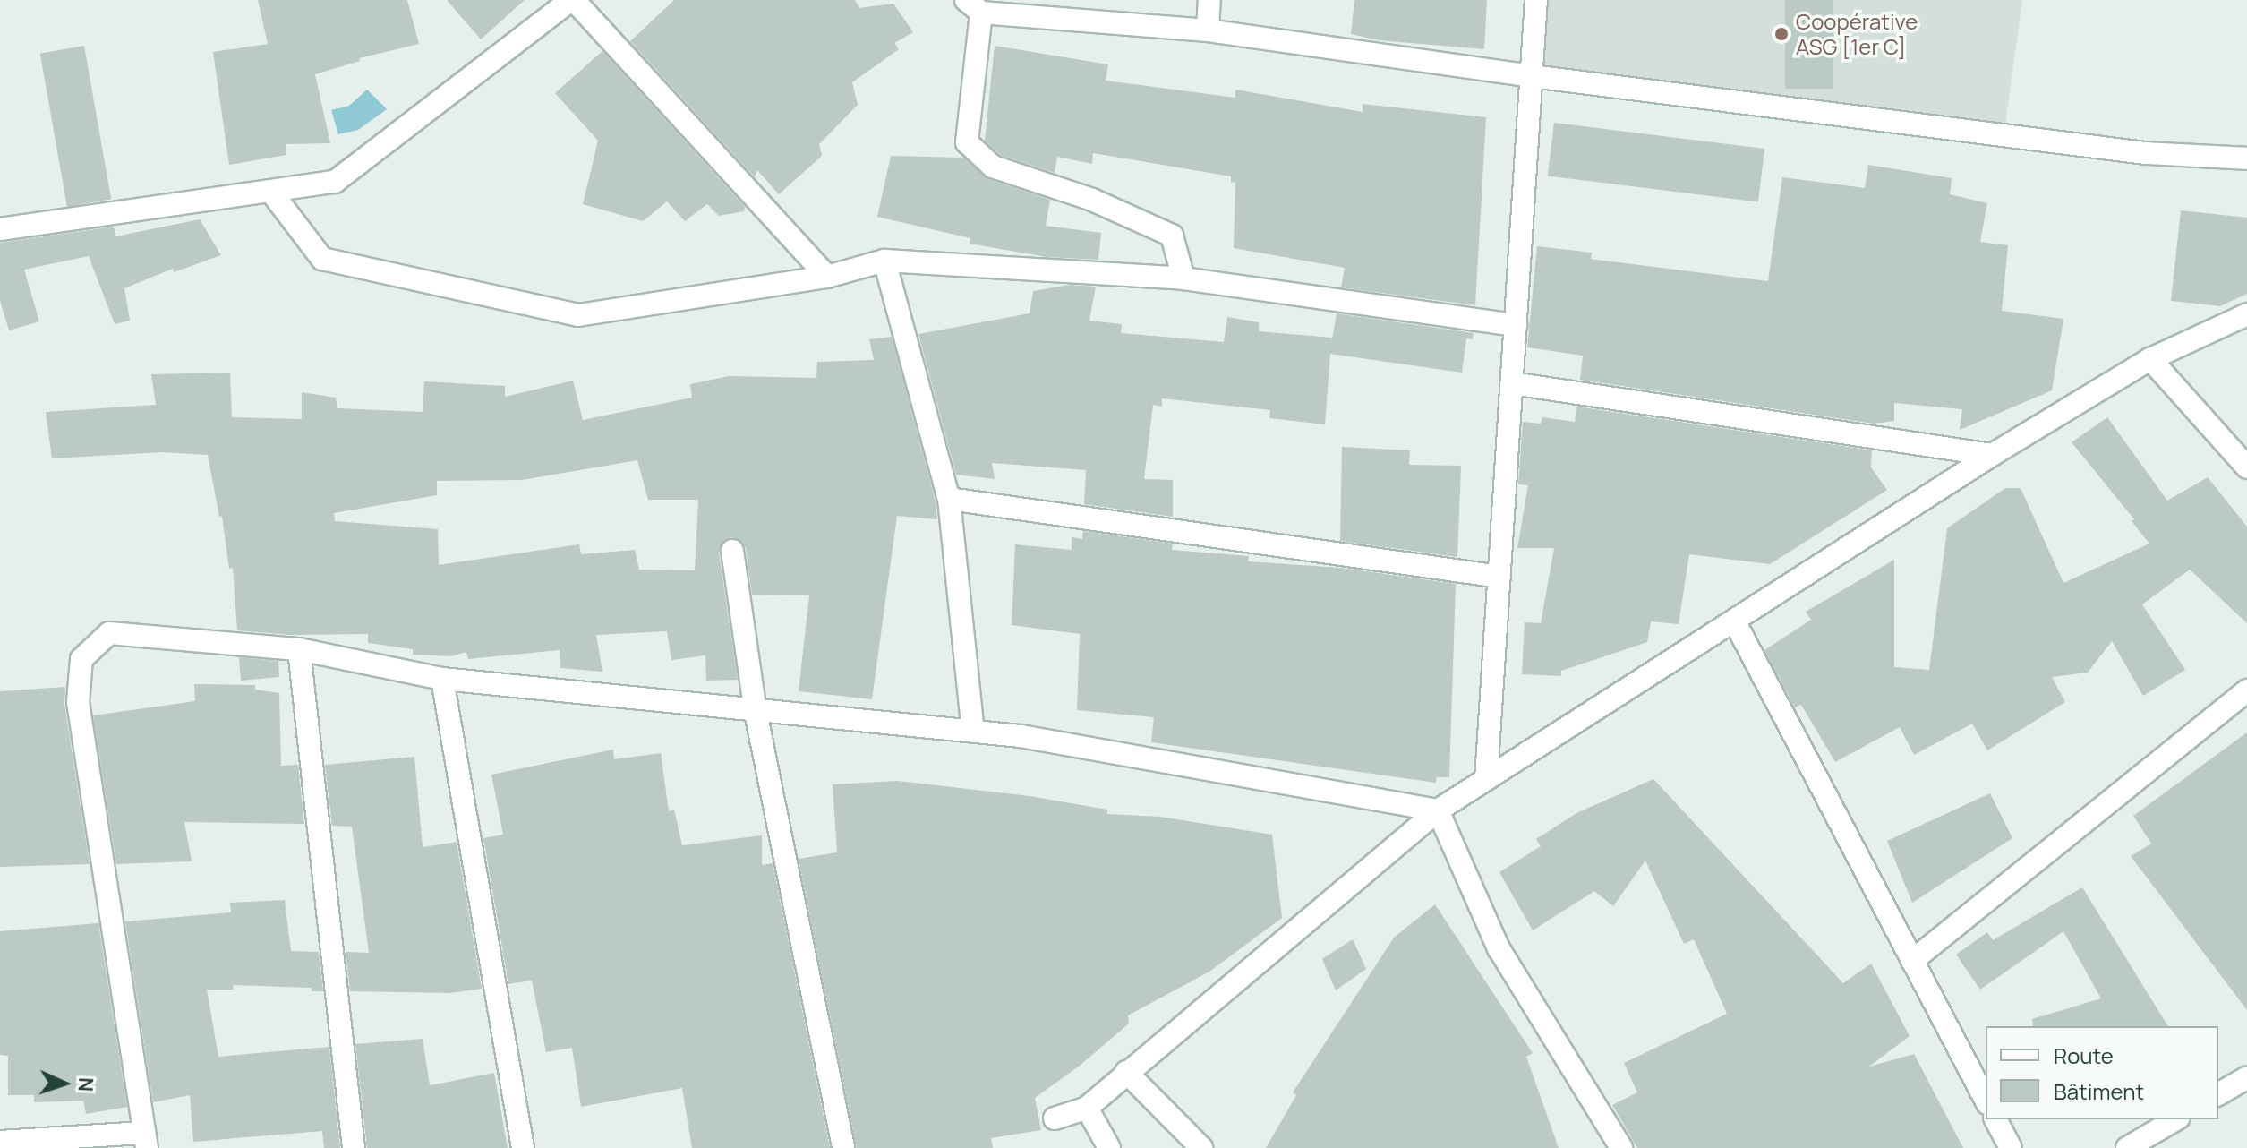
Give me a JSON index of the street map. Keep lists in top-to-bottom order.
{
  "places": ["Coopérative ASG [1er C]"],
  "legend": ["Route", "Bâtiment"],
  "north": "right"
}
